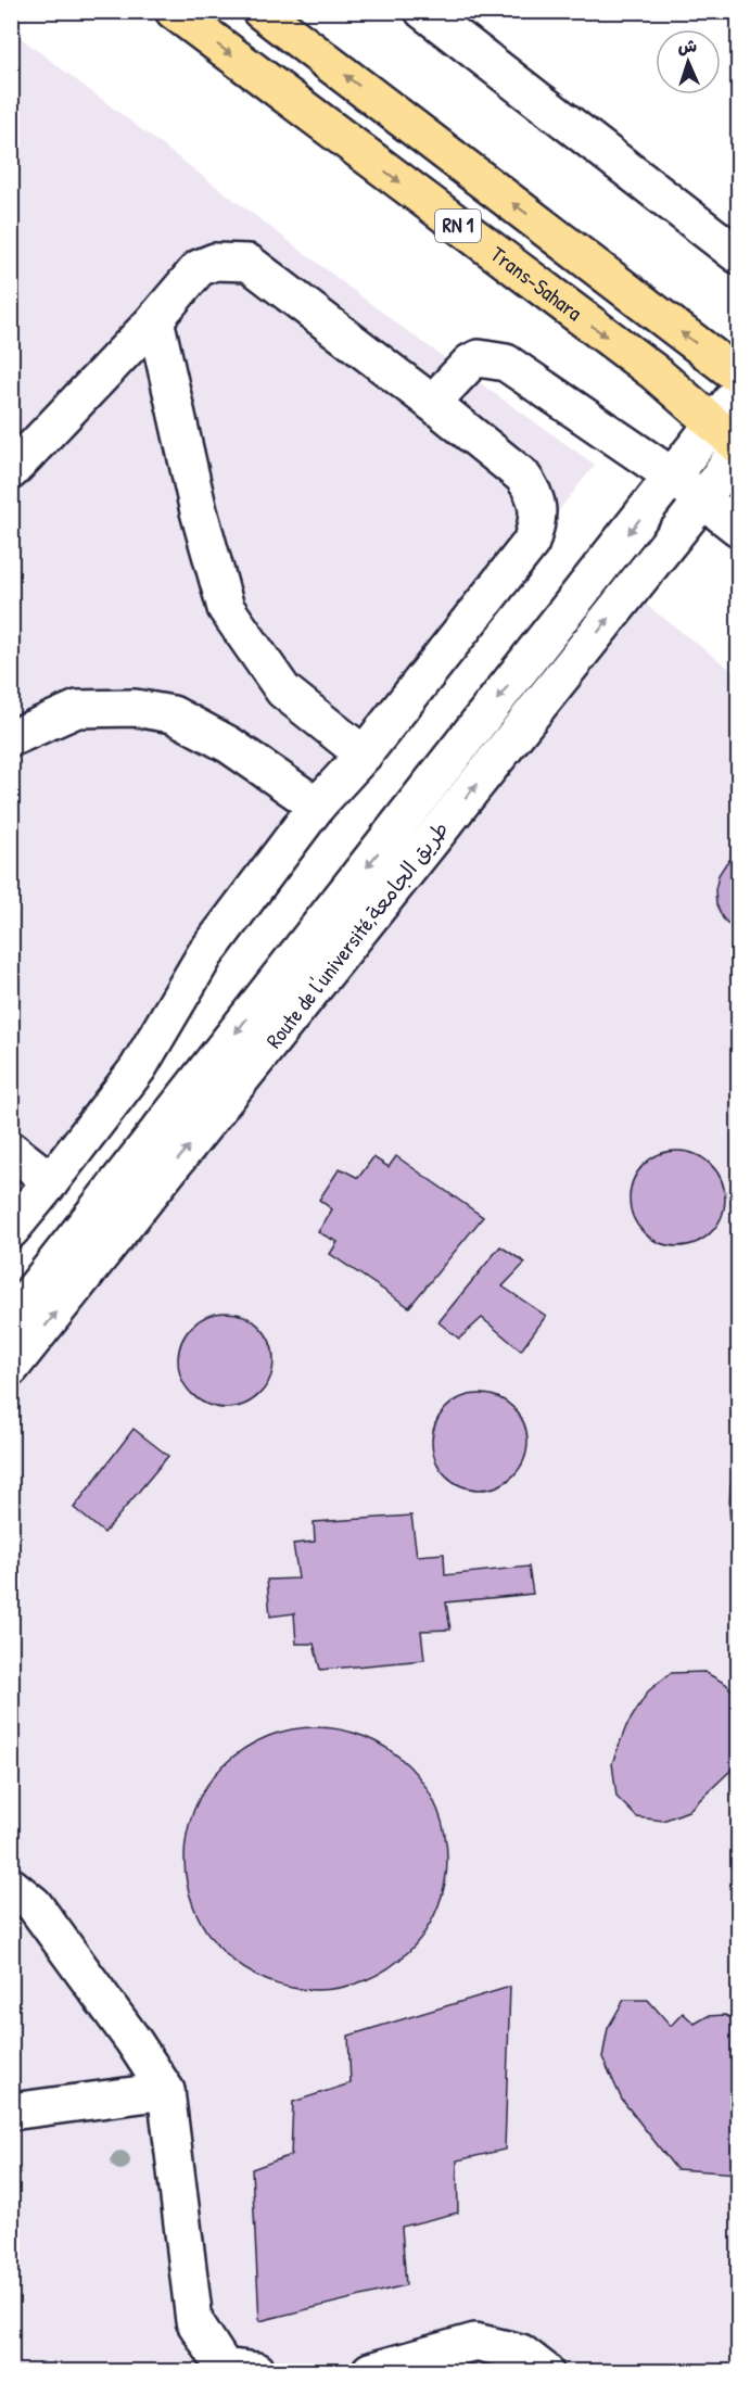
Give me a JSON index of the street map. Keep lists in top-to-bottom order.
{
  "streets": {
    "main road": ["RN 1", "Trans-Sahara"],
    "street": ["Route de l'université,طريق الجامعة"]
  },
  "crossings": [
    ["Trans-Sahara", "Route de l'université,طريق الجامعة"]
  ],
  "north": "top"
}
